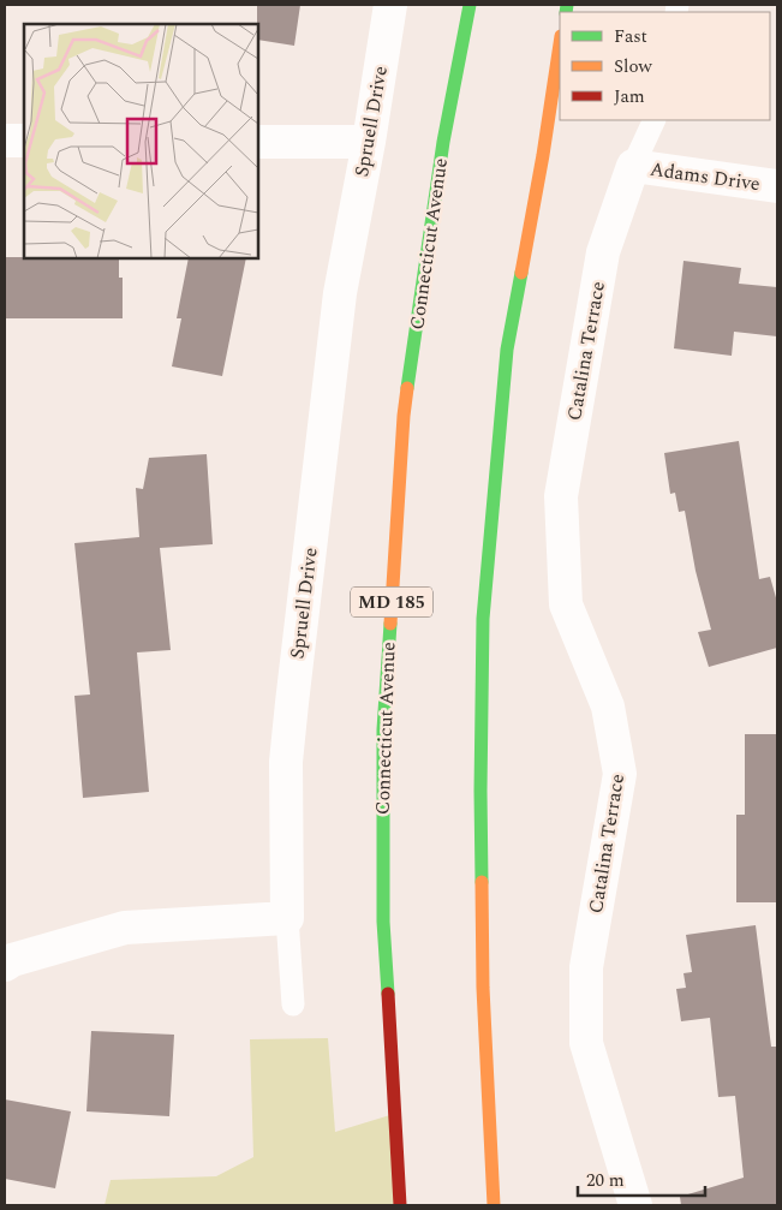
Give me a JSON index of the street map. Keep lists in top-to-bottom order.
{
  "streets": {
    "main road": ["Connecticut Avenue", "MD 185"],
    "street": ["Spruell Drive", "Adams Drive", "Catalina Terrace"]
  },
  "crossings": [
    ["Adams Drive", "Catalina Terrace"]
  ],
  "legend": ["Fast", "Slow", "Jam"],
  "scale_bar": "20 m"
}
